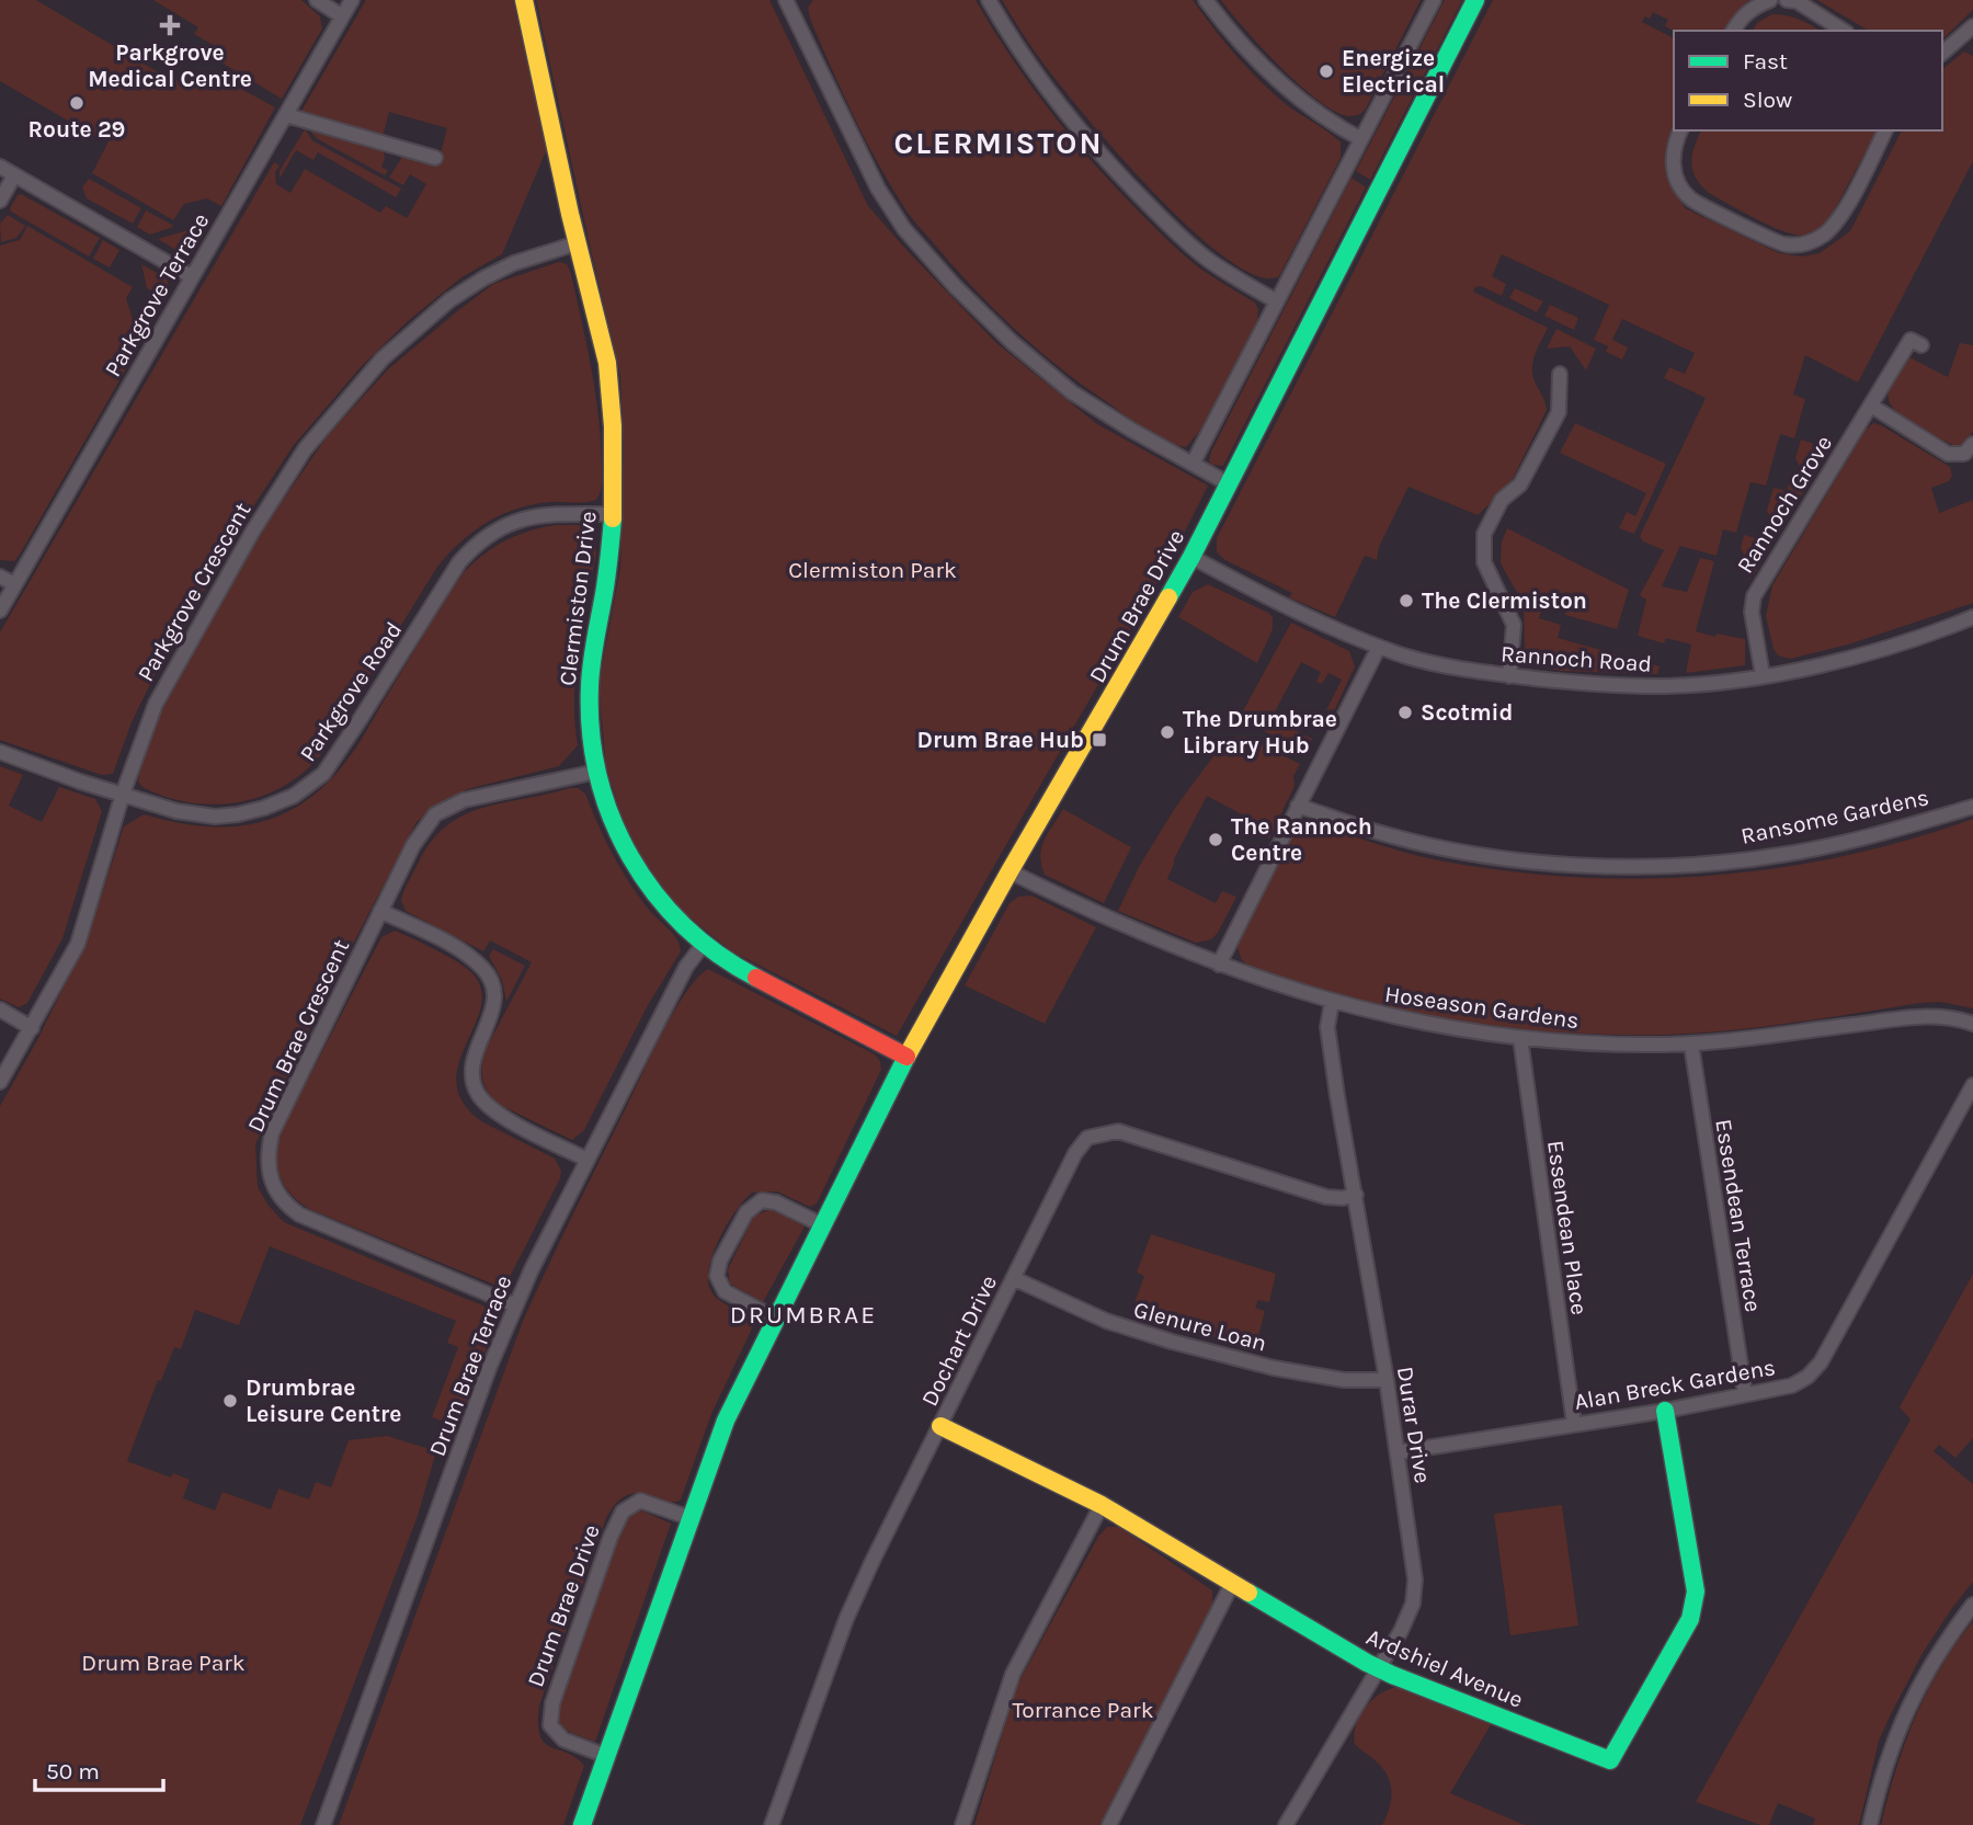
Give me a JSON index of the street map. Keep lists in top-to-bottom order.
{
  "streets": {
    "street": [
      "Parkgrove Terrace",
      "Rannoch Grove",
      "Parkgrove Crescent",
      "Clermiston Drive",
      "Drum Brae Drive",
      "Rannoch Road",
      "Parkgrove Road",
      "Ransome Gardens",
      "Hoseason Gardens",
      "Drum Brae Crescent",
      "Essendean Terrace",
      "Essendean Place",
      "Glenure Loan",
      "Dochart Drive",
      "Drum Brae Terrace",
      "Alan Breck Gardens",
      "Durar Drive",
      "Ardshiel Avenue"
    ]
  },
  "crossings": [
    ["Rannoch Grove", "Rannoch Road"],
    ["Parkgrove Crescent", "Clermiston Drive"],
    ["Parkgrove Crescent", "Parkgrove Road"],
    ["Clermiston Drive", "Drum Brae Drive"],
    ["Clermiston Drive", "Parkgrove Road"],
    ["Clermiston Drive", "Drum Brae Crescent"],
    ["Clermiston Drive", "Drum Brae Terrace"],
    ["Drum Brae Drive", "Rannoch Road"],
    ["Drum Brae Drive", "Hoseason Gardens"],
    ["Hoseason Gardens", "Essendean Terrace"],
    ["Hoseason Gardens", "Essendean Place"],
    ["Hoseason Gardens", "Durar Drive"],
    ["Drum Brae Crescent", "Drum Brae Terrace"],
    ["Essendean Terrace", "Alan Breck Gardens"],
    ["Essendean Place", "Alan Breck Gardens"],
    ["Glenure Loan", "Dochart Drive"],
    ["Glenure Loan", "Durar Drive"],
    ["Dochart Drive", "Durar Drive"],
    ["Dochart Drive", "Ardshiel Avenue"],
    ["Alan Breck Gardens", "Durar Drive"],
    ["Alan Breck Gardens", "Ardshiel Avenue"],
    ["Durar Drive", "Ardshiel Avenue"]
  ],
  "districts": ["CLERMISTON", "DRUMBRAE"],
  "parks": ["Clermiston Park", "Drum Brae Park", "Torrance Park"],
  "places": {
    "health": ["Parkgrove Medical Centre"],
    "other": [
      "Energize Electrical",
      "Route 29",
      "The Clermiston",
      "Scotmid",
      "The Drumbrae Library Hub",
      "The Rannoch Centre",
      "Drumbrae Leisure Centre"
    ],
    "transit": ["Drum Brae Hub"]
  },
  "legend": ["Fast", "Slow"],
  "scale_bar": "50 m"
}
